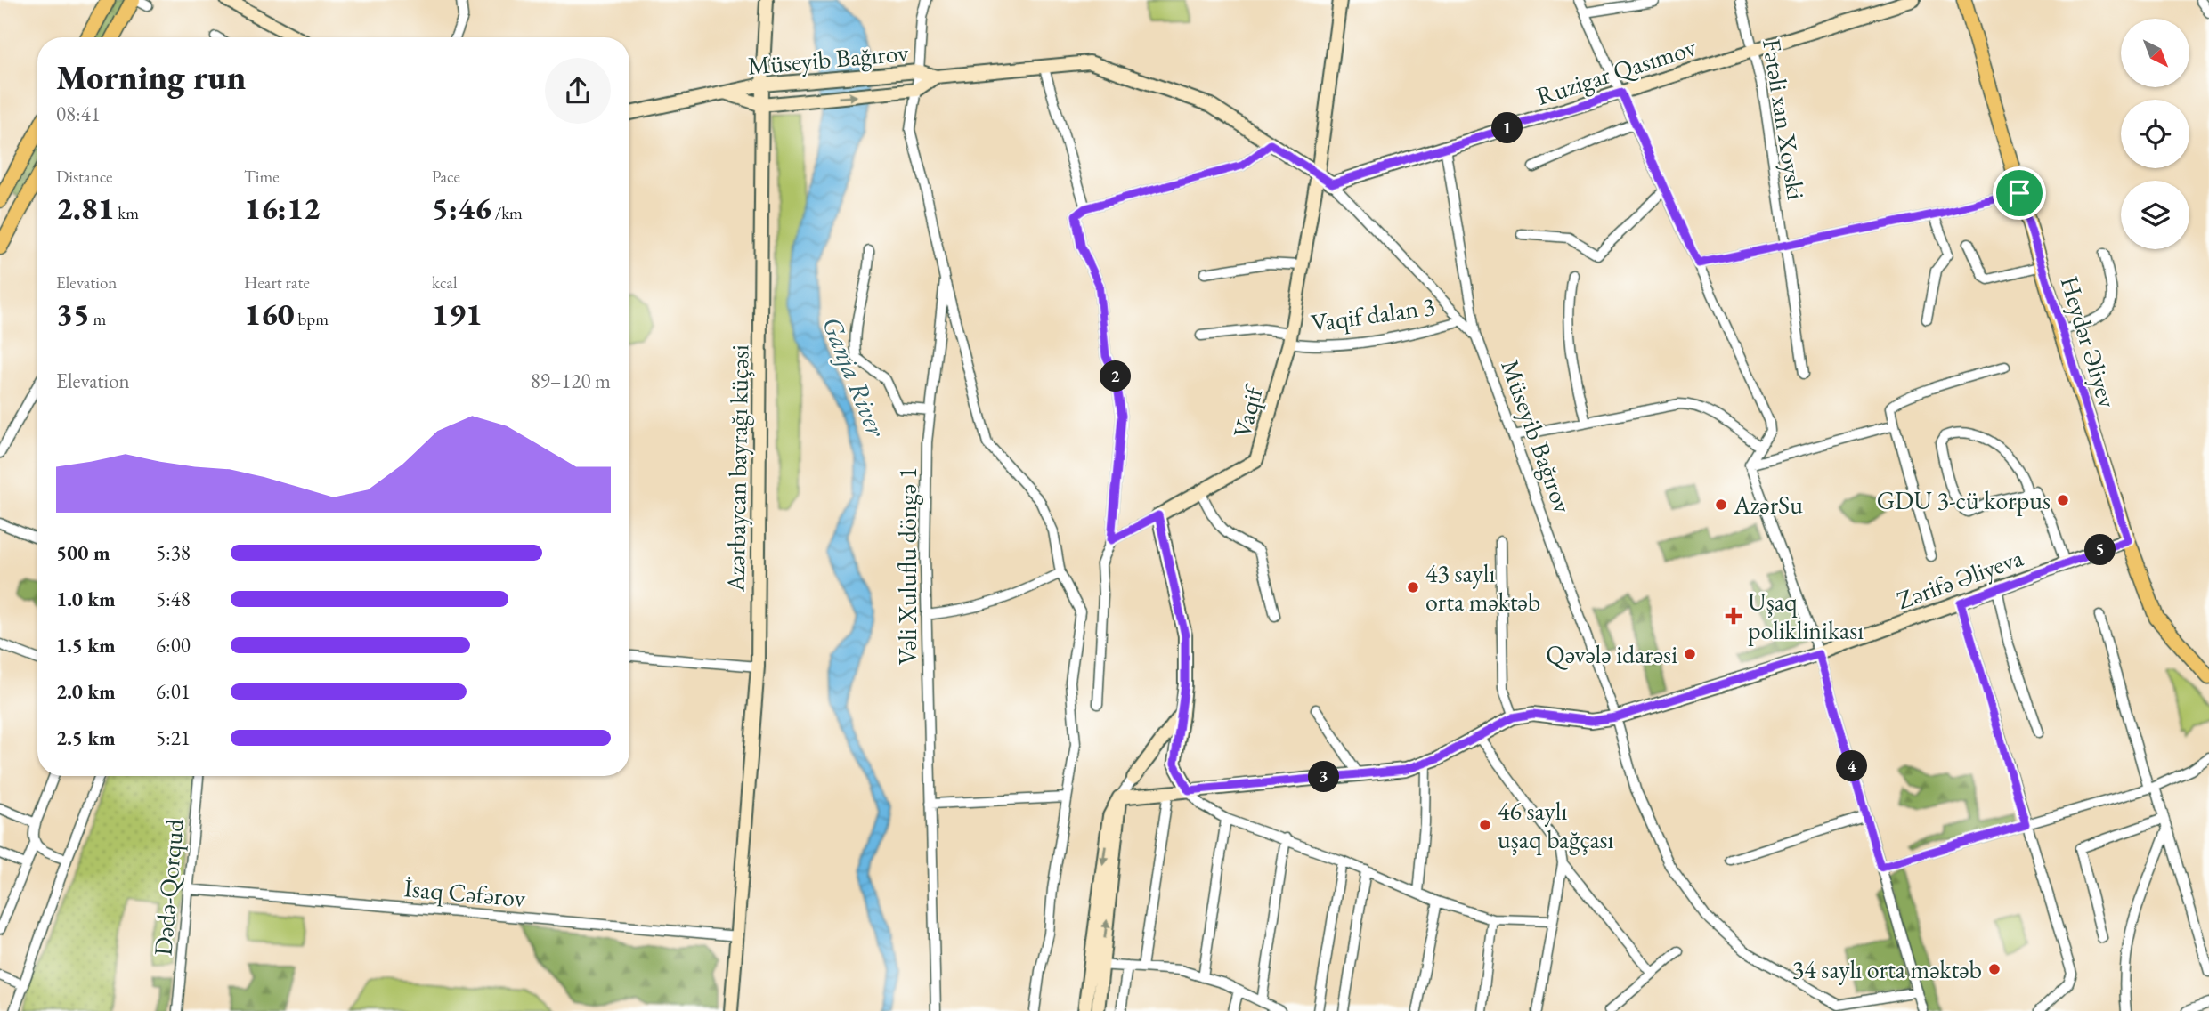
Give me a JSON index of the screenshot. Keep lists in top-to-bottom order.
{
  "streets": {
    "main road": ["Heydər Əliyev"],
    "street": [
      "Müseyib Bağırov",
      "Ruzigar Qasımov",
      "Fətəli xan Xoyski",
      "Vaqif dalan 3",
      "Vaqif",
      "Azərbaycan bayrağı küçəsi",
      "Vəli Xuluflu döngə 1",
      "Zərifə Əliyeva",
      "Dədə-Qorqud",
      "İsaq Cəfərov"
    ]
  },
  "crossings": [
    ["Müseyib Bağırov", "Ruzigar Qasımov"],
    ["Müseyib Bağırov", "Vaqif dalan 3"],
    ["Müseyib Bağırov", "Vaqif"],
    ["Müseyib Bağırov", "Azərbaycan bayrağı küçəsi"],
    ["Müseyib Bağırov", "Vəli Xuluflu döngə 1"],
    ["Müseyib Bağırov", "Zərifə Əliyeva"],
    ["Ruzigar Qasımov", "Fətəli xan Xoyski"],
    ["Vaqif dalan 3", "Vaqif"],
    ["Heydər Əliyev", "Zərifə Əliyeva"],
    ["Azərbaycan bayrağı küçəsi", "İsaq Cəfərov"],
    ["Dədə-Qorqud", "İsaq Cəfərov"]
  ],
  "water": ["Ganja River"],
  "places": {
    "other": [
      "GDU 3-cü korpus",
      "AzərSu",
      "43 saylı orta məktəb",
      "Qəvələ idarəsi",
      "46 saylı uşaq bağçası",
      "34 saylı orta məktəb"
    ],
    "health": ["Uşaq poliklinikası"]
  },
  "north": "bottom right",
  "page": {
    "heading": ["Morning run", "08:41"],
    "pins": [
      "1",
      "2",
      "5",
      "4",
      "3"
    ],
    "stats": [
      ["Distance", "2.81 km"],
      ["Time", "16:12"],
      ["Pace", "5:46 /km"],
      ["Elevation", "35 m"],
      ["Heart rate", "160 bpm"],
      ["kcal", "191"]
    ],
    "chart": ["Elevation", "89–120 m"],
    "list": [
      {
        "name": "500 m",
        "note": "5:38"
      },
      {
        "name": "1.0 km",
        "note": "5:48"
      },
      {
        "name": "1.5 km",
        "note": "6:00"
      },
      {
        "name": "2.0 km",
        "note": "6:01"
      },
      {
        "name": "2.5 km",
        "note": "5:21"
      }
    ]
  }
}
